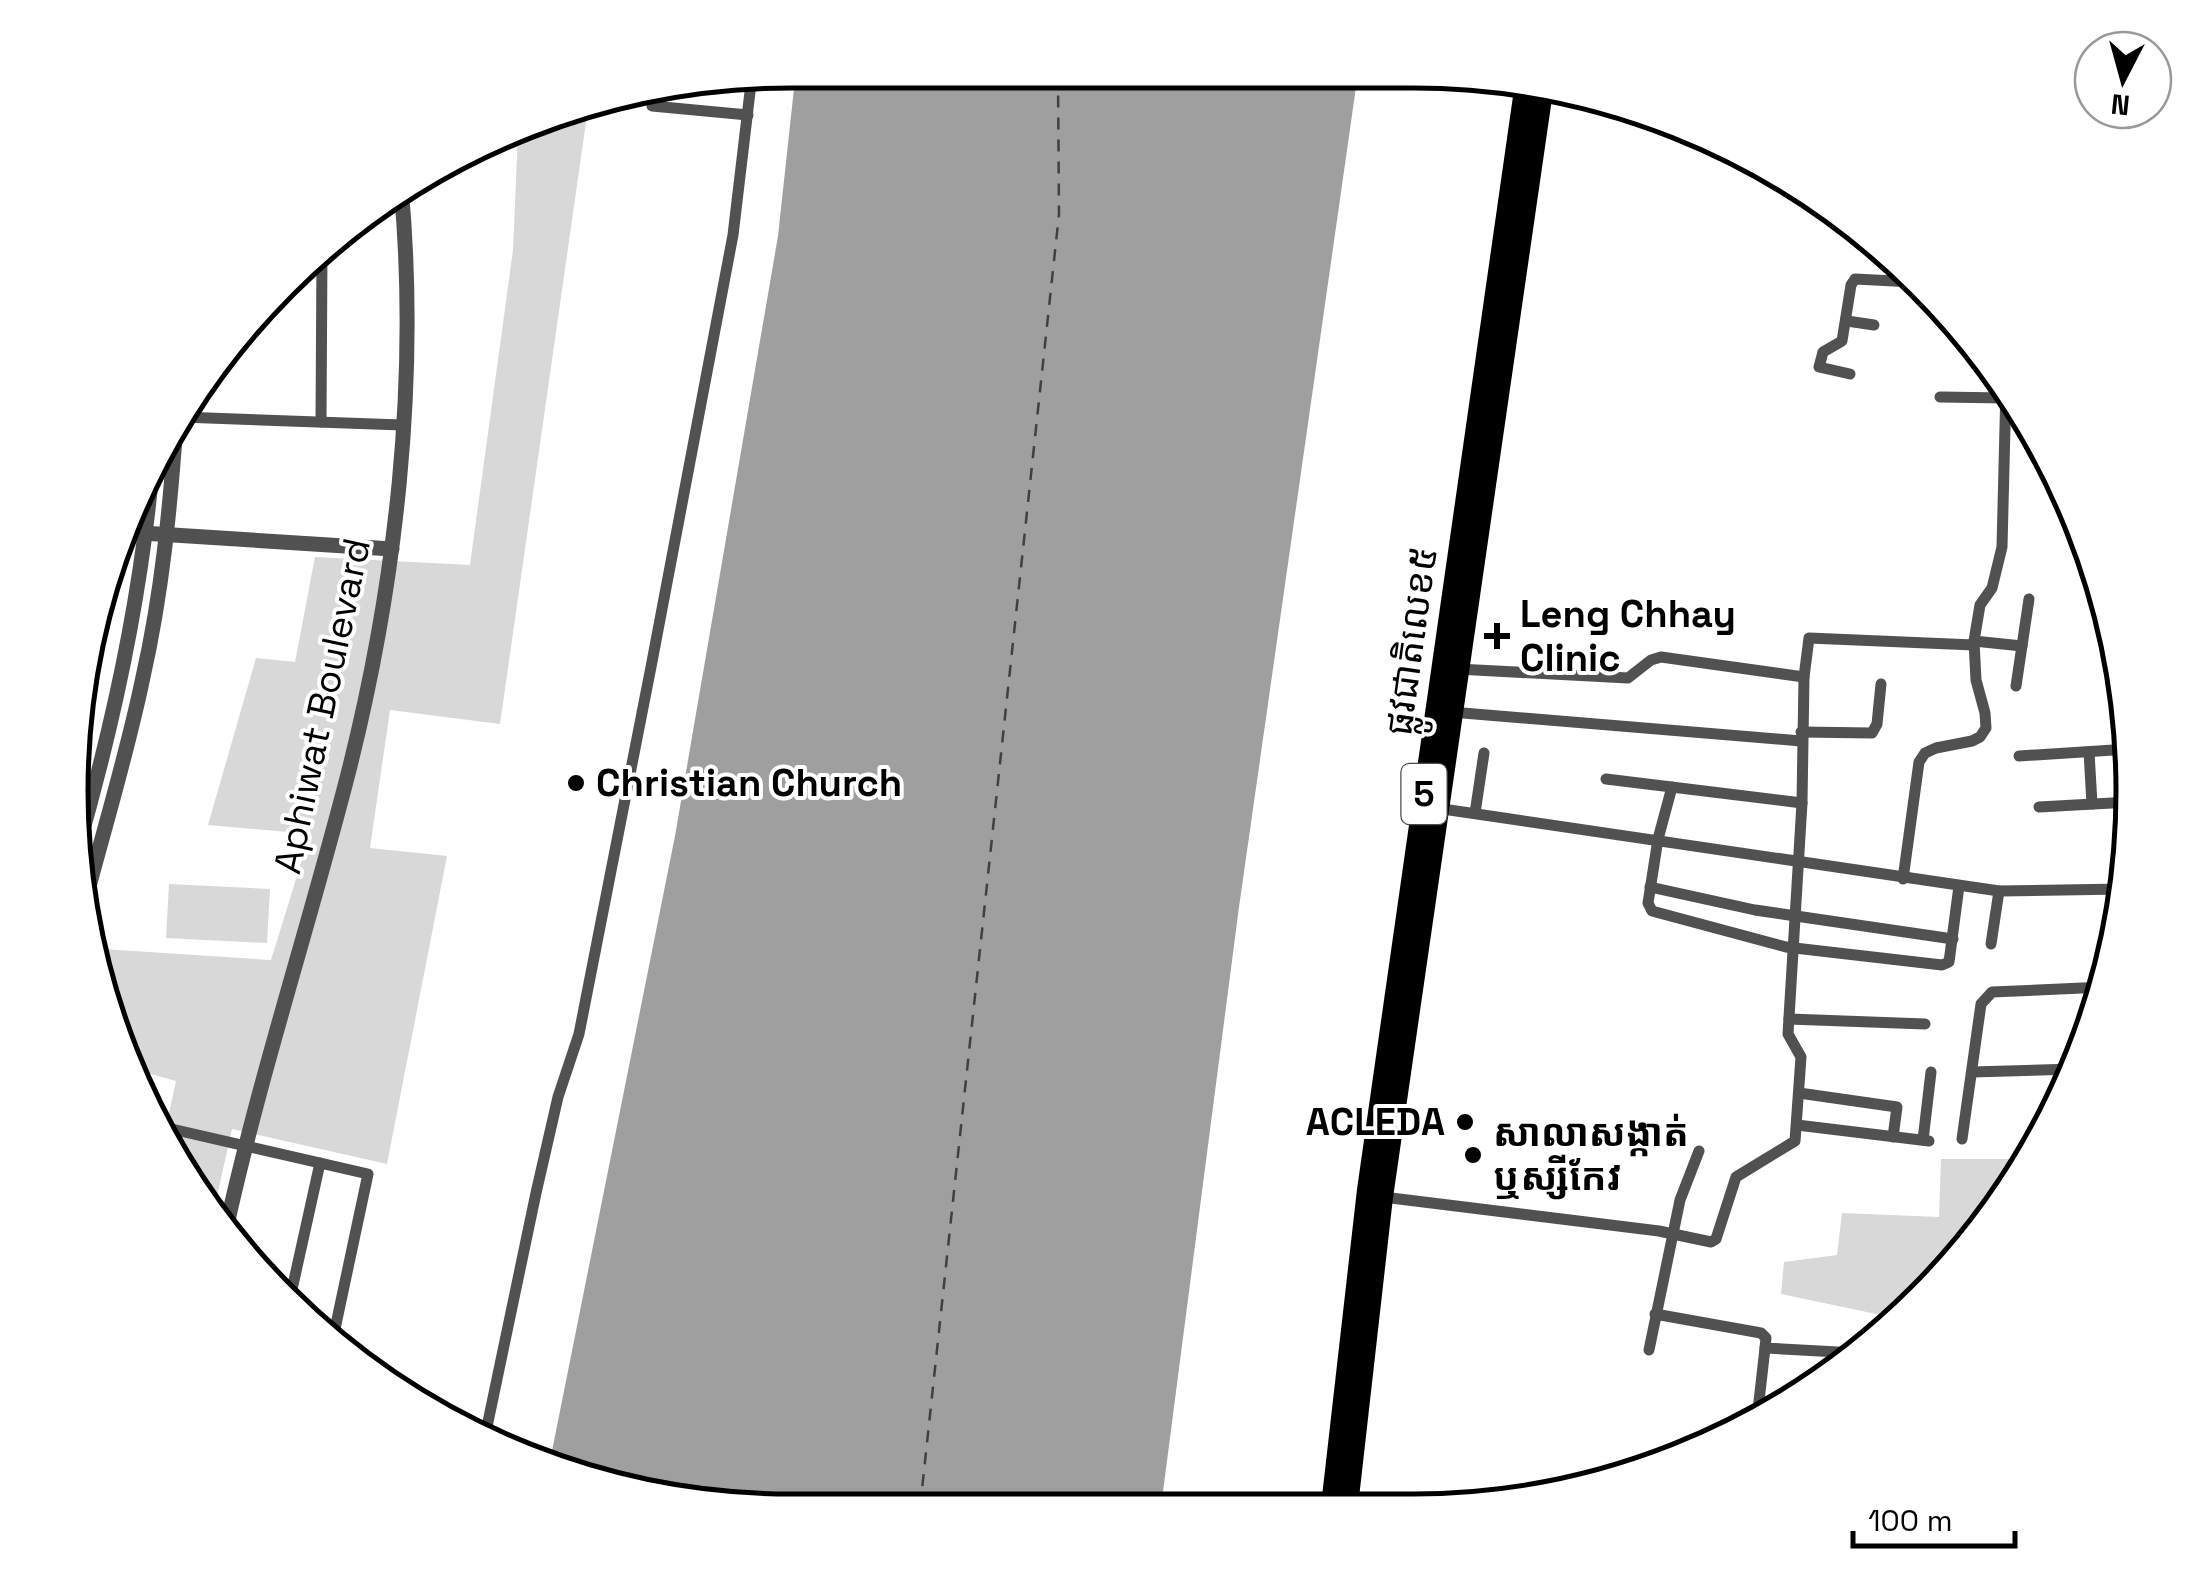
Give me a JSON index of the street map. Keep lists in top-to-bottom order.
{
  "streets": {
    "highway": ["ផ្លូវជាតិលេខ៥", "5"],
    "street": ["Aphiwat Boulevard"]
  },
  "places": {
    "health": ["Leng Chhay Clinic"],
    "other": ["Christian Church", "ACLEDA", "សាលាសង្កាត់ ឬស្សីកែវ"]
  },
  "scale_bar": "100 m",
  "north": "bottom"
}
